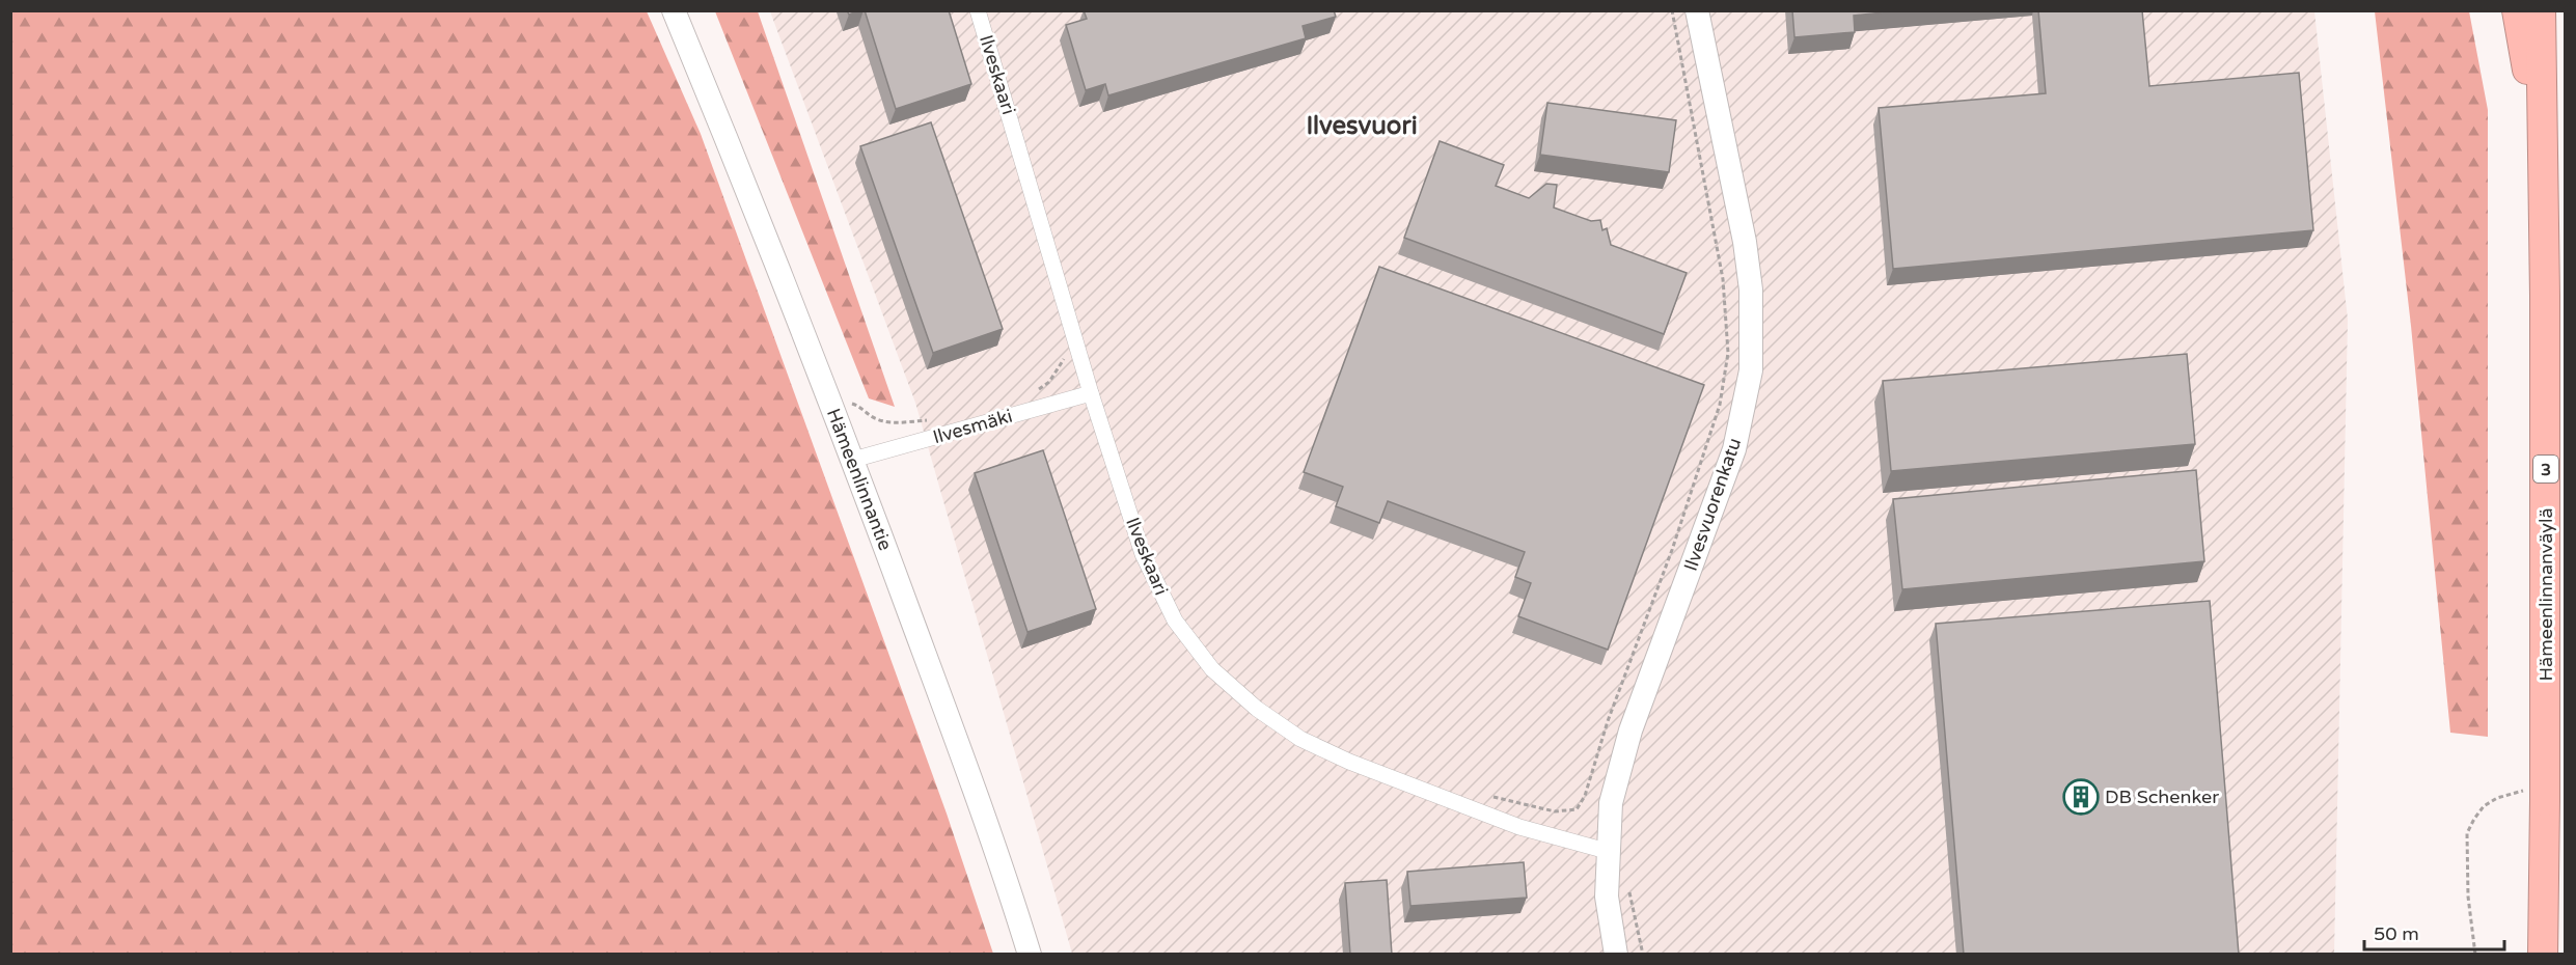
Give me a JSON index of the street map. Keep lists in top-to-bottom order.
{
  "streets": {
    "highway": ["3", "Hämeenlinnanväylä"],
    "main road": ["Hämeenlinnantie", "Ilvesvuorenkatu"],
    "street": ["Ilveskaari", "Ilvesmäki"]
  },
  "crossings": [
    ["Ilveskaari", "Ilvesmäki"],
    ["Ilveskaari", "Ilvesvuorenkatu"],
    ["Ilvesmäki", "Hämeenlinnantie"]
  ],
  "districts": ["Ilvesvuori"],
  "places": {
    "building": ["DB Schenker"]
  },
  "scale_bar": "50 m"
}
